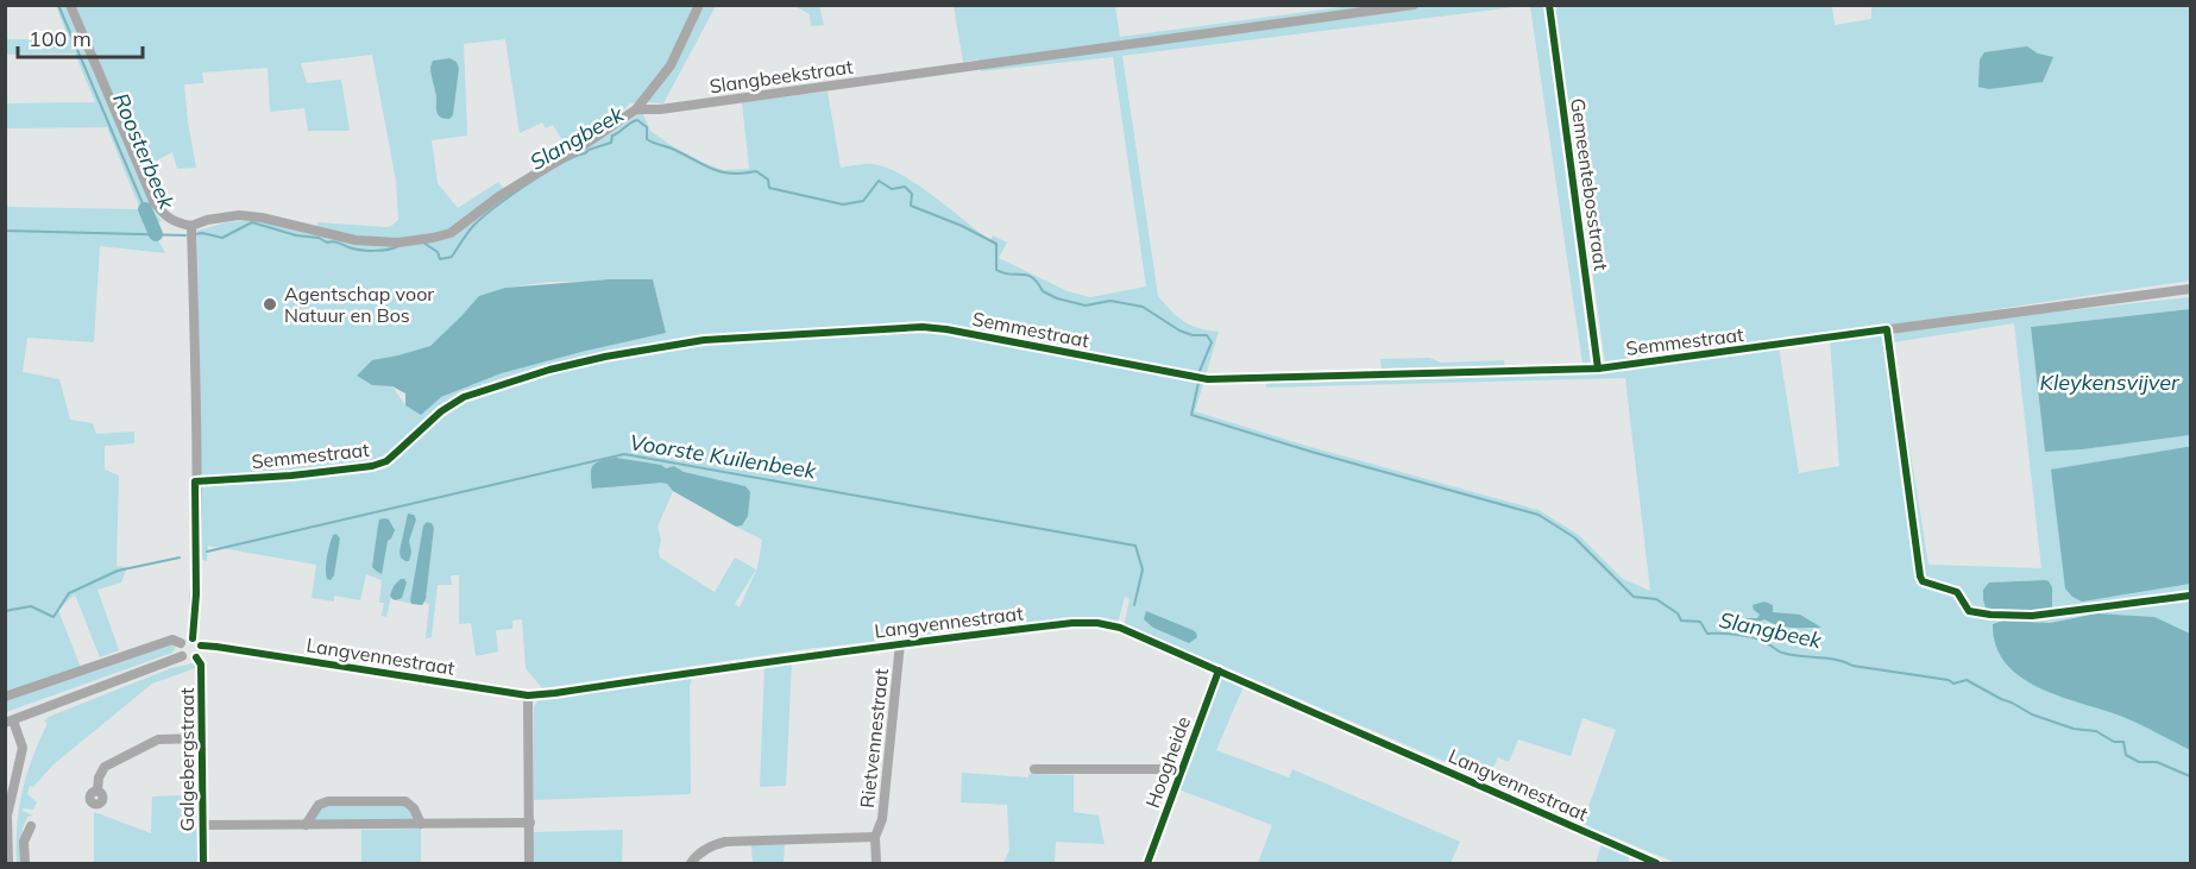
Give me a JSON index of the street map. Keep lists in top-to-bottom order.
{
  "streets": {
    "street": [
      "Slangbeekstraat",
      "Gemeentebosstraat",
      "Semmestraat",
      "Langvennestraat",
      "Rietvennestraat",
      "Galgebergstraat",
      "Hoogheide"
    ]
  },
  "crossings": [
    ["Gemeentebosstraat", "Semmestraat"],
    ["Langvennestraat", "Rietvennestraat"],
    ["Langvennestraat", "Galgebergstraat"],
    ["Langvennestraat", "Hoogheide"]
  ],
  "water": [
    "Slangbeek",
    "Roosterbeek",
    "Kleykensvijver",
    "Voorste Kuilenbeek"
  ],
  "places": ["Agentschap voor Natuur en Bos"],
  "scale_bar": "100 m"
}
